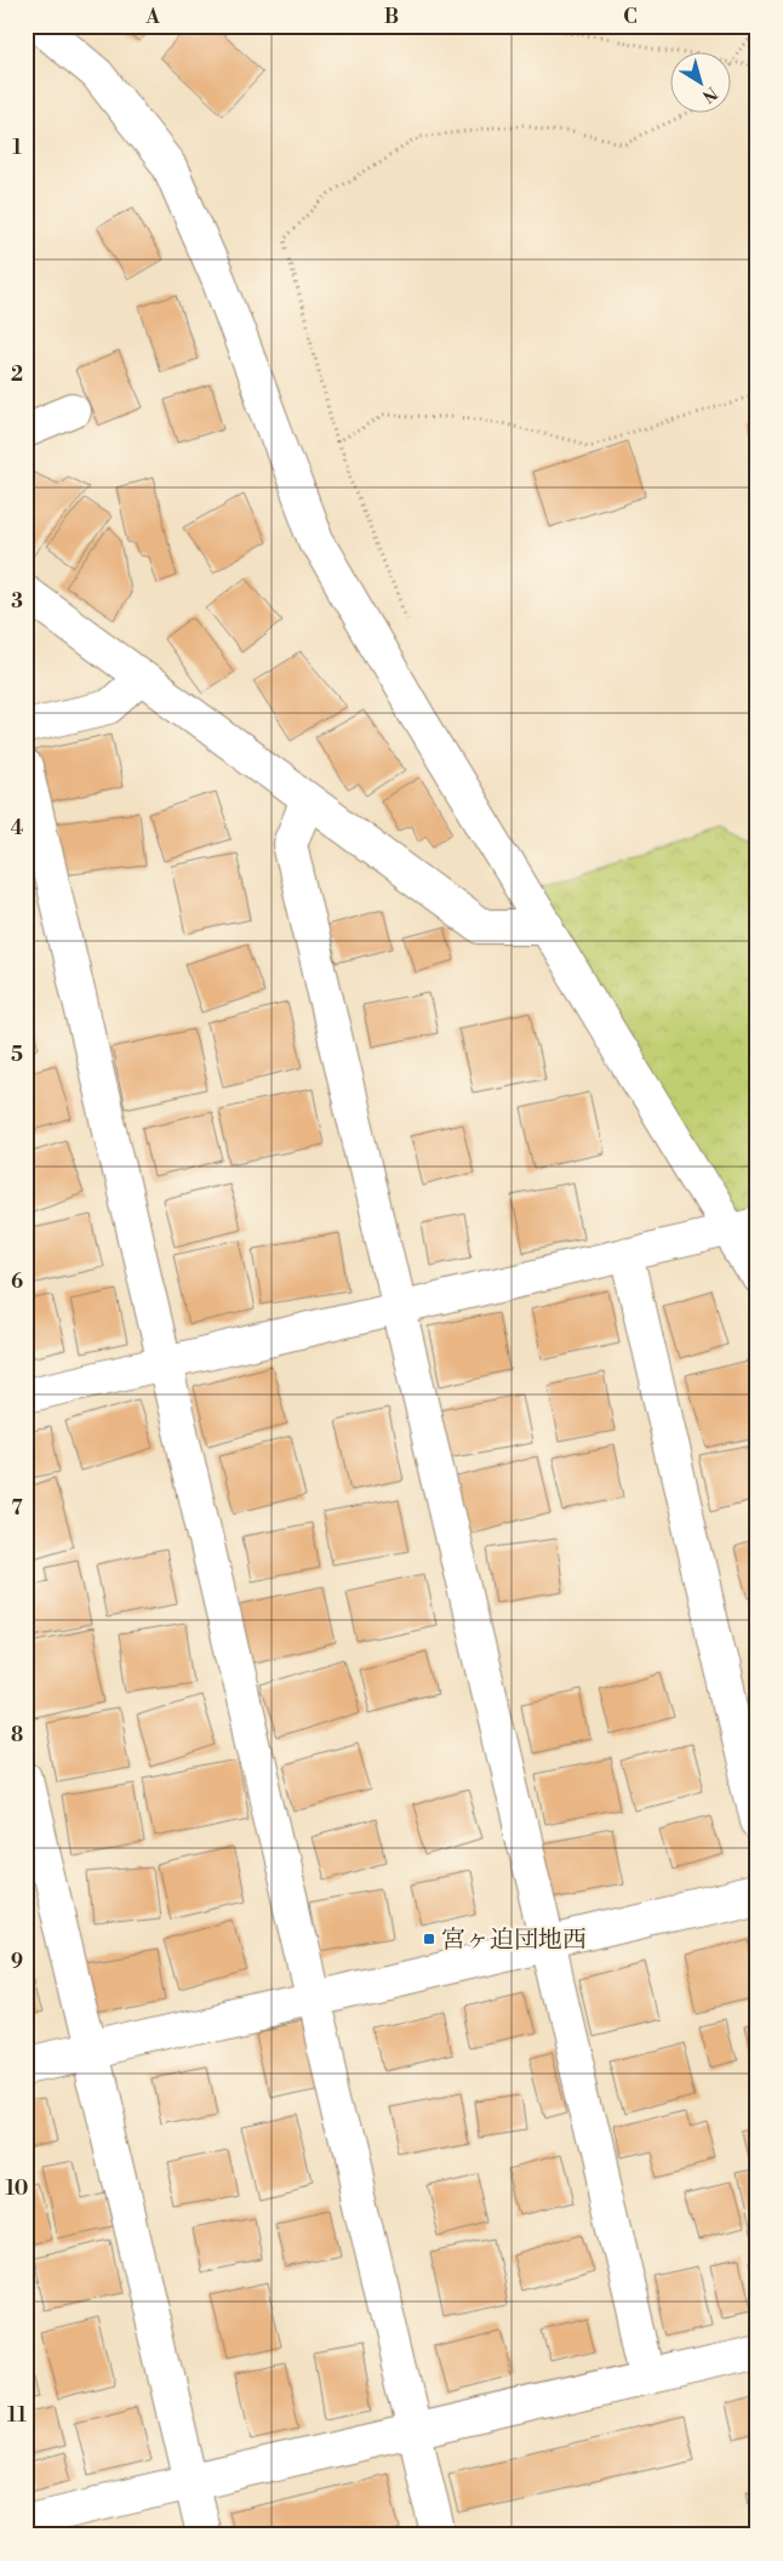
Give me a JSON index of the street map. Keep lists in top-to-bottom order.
{
  "places": {
    "transit": ["宮ヶ迫団地西"]
  },
  "north": "bottom right",
  "grid": {
    "columns": ["A", "B", "C"],
    "rows": [
      "1",
      "2",
      "3",
      "4",
      "5",
      "6",
      "7",
      "8",
      "9",
      "10",
      "11"
    ]
  }
}
